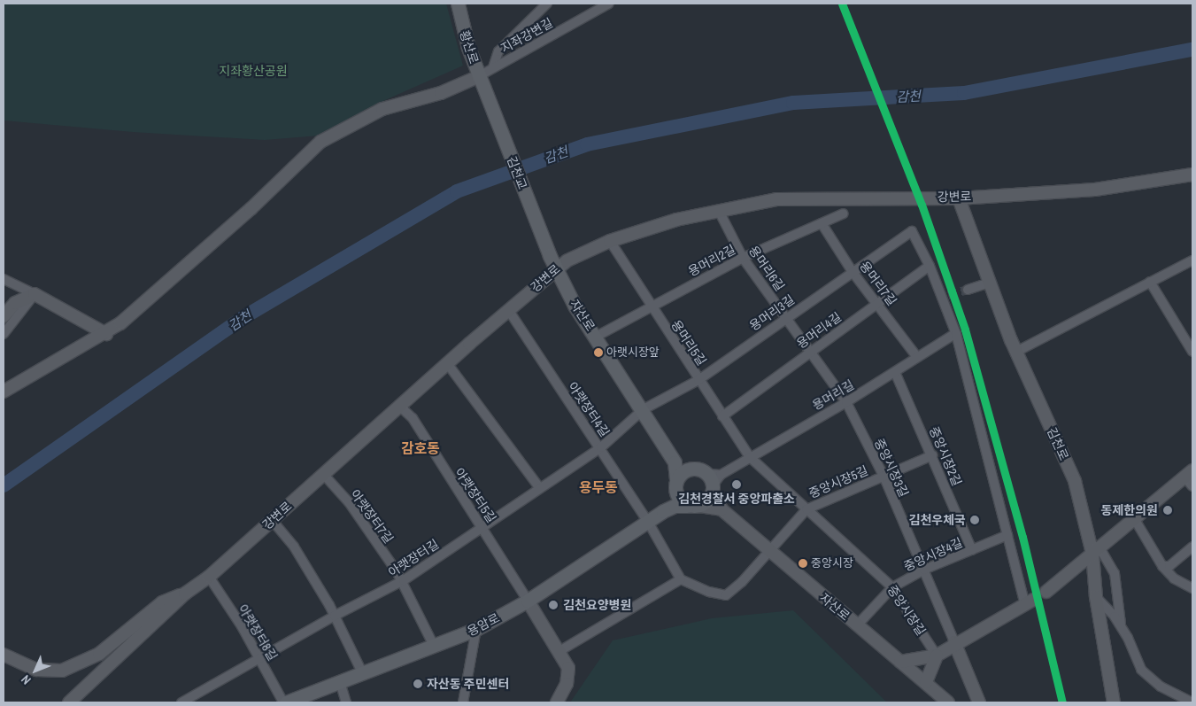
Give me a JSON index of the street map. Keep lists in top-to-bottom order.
{
  "streets": {
    "main road": [
      "황산로",
      "김천교",
      "자산로",
      "용암로"
    ],
    "street": [
      "지좌강변길",
      "강변로",
      "용머리2길",
      "용머리6길",
      "용머리7길",
      "용머리3길",
      "용머리4길",
      "용머리5길",
      "용머리길",
      "아랫장터4길",
      "김천로",
      "중앙시장2길",
      "중앙시장3길",
      "중앙시장5길",
      "아랫장터5길",
      "아랫장터7길",
      "중앙시장4길",
      "아랫장터길",
      "중앙시장길",
      "아랫장터8길"
    ]
  },
  "crossings": [
    ["지좌강변길", "황산로"],
    ["황산로", "김천교"],
    ["김천교", "강변로"],
    ["김천교", "자산로"],
    ["강변로", "용머리6길"],
    ["강변로", "자산로"],
    ["강변로", "용머리5길"],
    ["강변로", "아랫장터4길"],
    ["강변로", "김천로"],
    ["강변로", "아랫장터5길"],
    ["강변로", "아랫장터7길"],
    ["강변로", "아랫장터8길"],
    ["용머리2길", "용머리6길"],
    ["용머리2길", "용머리7길"],
    ["용머리2길", "자산로"],
    ["용머리2길", "용머리5길"],
    ["용머리6길", "용머리3길"],
    ["용머리6길", "용머리4길"],
    ["용머리6길", "용머리길"],
    ["용머리6길", "중앙시장3길"],
    ["용머리7길", "용머리3길"],
    ["용머리7길", "용머리4길"],
    ["용머리7길", "용머리길"],
    ["용머리3길", "자산로"],
    ["용머리3길", "용머리4길"],
    ["용머리3길", "용머리5길"],
    ["용머리3길", "아랫장터길"],
    ["자산로", "중앙시장5길"],
    ["자산로", "중앙시장4길"],
    ["자산로", "아랫장터길"],
    ["용머리4길", "용머리5길"],
    ["용머리5길", "용머리길"],
    ["용머리5길", "중앙시장길"],
    ["용머리길", "중앙시장2길"],
    ["용머리길", "중앙시장3길"],
    ["용머리길", "중앙시장길"],
    ["아랫장터4길", "중앙시장5길"],
    ["아랫장터4길", "아랫장터길"],
    ["아랫장터4길", "용암로"],
    ["중앙시장2길", "중앙시장5길"],
    ["중앙시장2길", "중앙시장4길"],
    ["중앙시장3길", "중앙시장5길"],
    ["중앙시장3길", "중앙시장4길"],
    ["중앙시장5길", "중앙시장길"],
    ["아랫장터5길", "아랫장터길"],
    ["아랫장터5길", "용암로"],
    ["아랫장터7길", "아랫장터길"],
    ["아랫장터7길", "용암로"],
    ["중앙시장4길", "중앙시장길"],
    ["아랫장터길", "아랫장터8길"],
    ["용암로", "아랫장터8길"]
  ],
  "districts": ["감호동", "용두동"],
  "water": ["감천"],
  "parks": ["지좌황산공원"],
  "places": [
    "아랫시장앞",
    "김천경찰서 중앙파출소",
    "동제한의원",
    "김천우체국",
    "중앙시장",
    "김천요양병원",
    "자산동 주민센터"
  ],
  "north": "bottom left"
}
